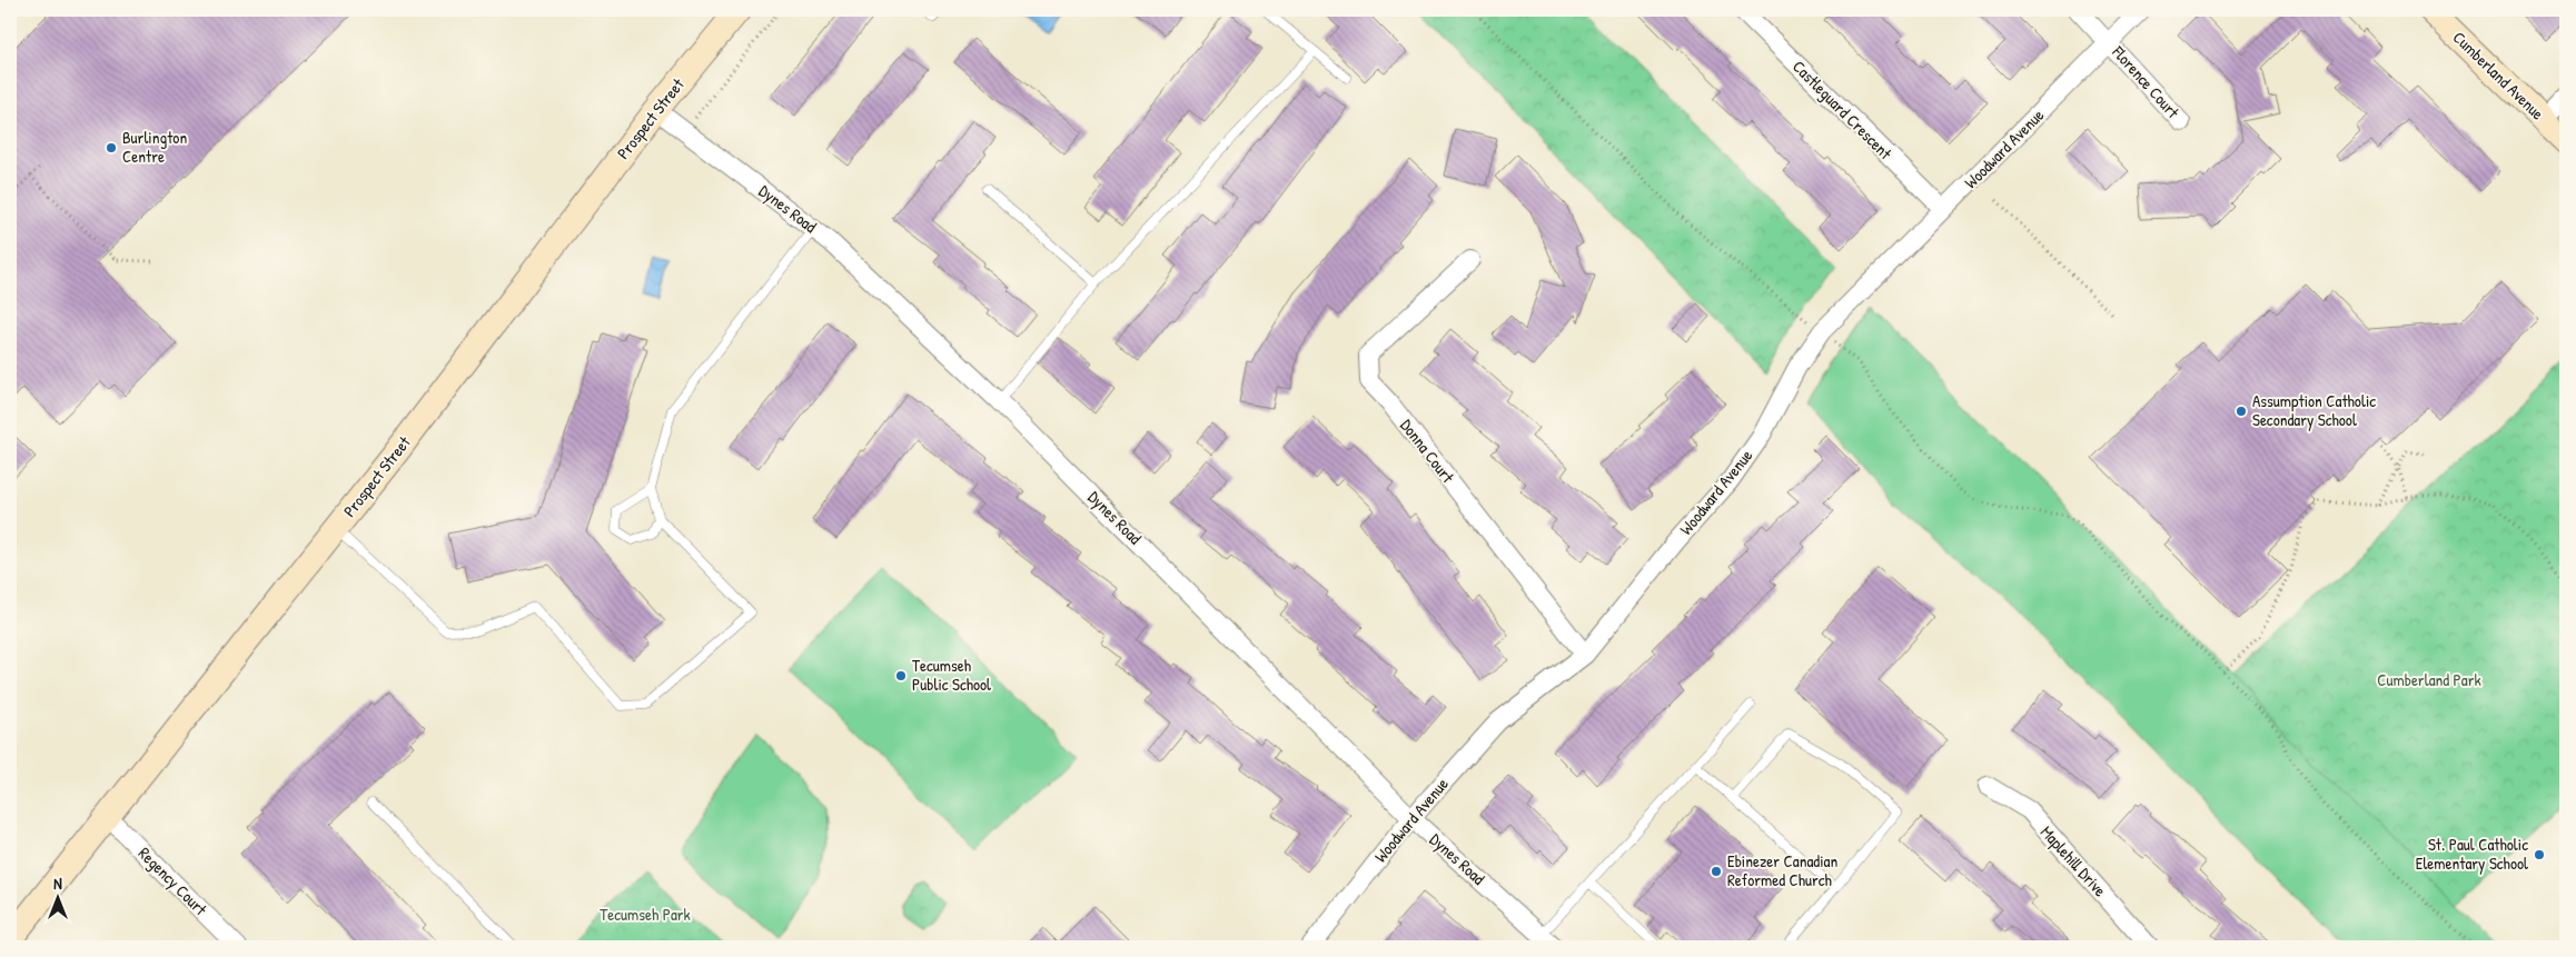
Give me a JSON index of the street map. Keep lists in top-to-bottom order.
{
  "streets": {
    "street": [
      "Cumberland Avenue",
      "Florence Court",
      "Castleguard Crescent",
      "Prospect Street",
      "Woodward Avenue",
      "Dynes Road",
      "Donna Court",
      "Maplehill Drive",
      "Regency Court"
    ]
  },
  "crossings": [
    ["Florence Court", "Woodward Avenue"],
    ["Castleguard Crescent", "Woodward Avenue"],
    ["Prospect Street", "Dynes Road"],
    ["Prospect Street", "Regency Court"],
    ["Woodward Avenue", "Dynes Road"],
    ["Woodward Avenue", "Donna Court"]
  ],
  "parks": ["Cumberland Park", "Tecumseh Park"],
  "places": [
    "Burlington Centre",
    "Assumption Catholic Secondary School",
    "Tecumseh Public School",
    "St. Paul Catholic Elementary School",
    "Ebinezer Canadian Reformed Church"
  ],
  "north": "top"
}
